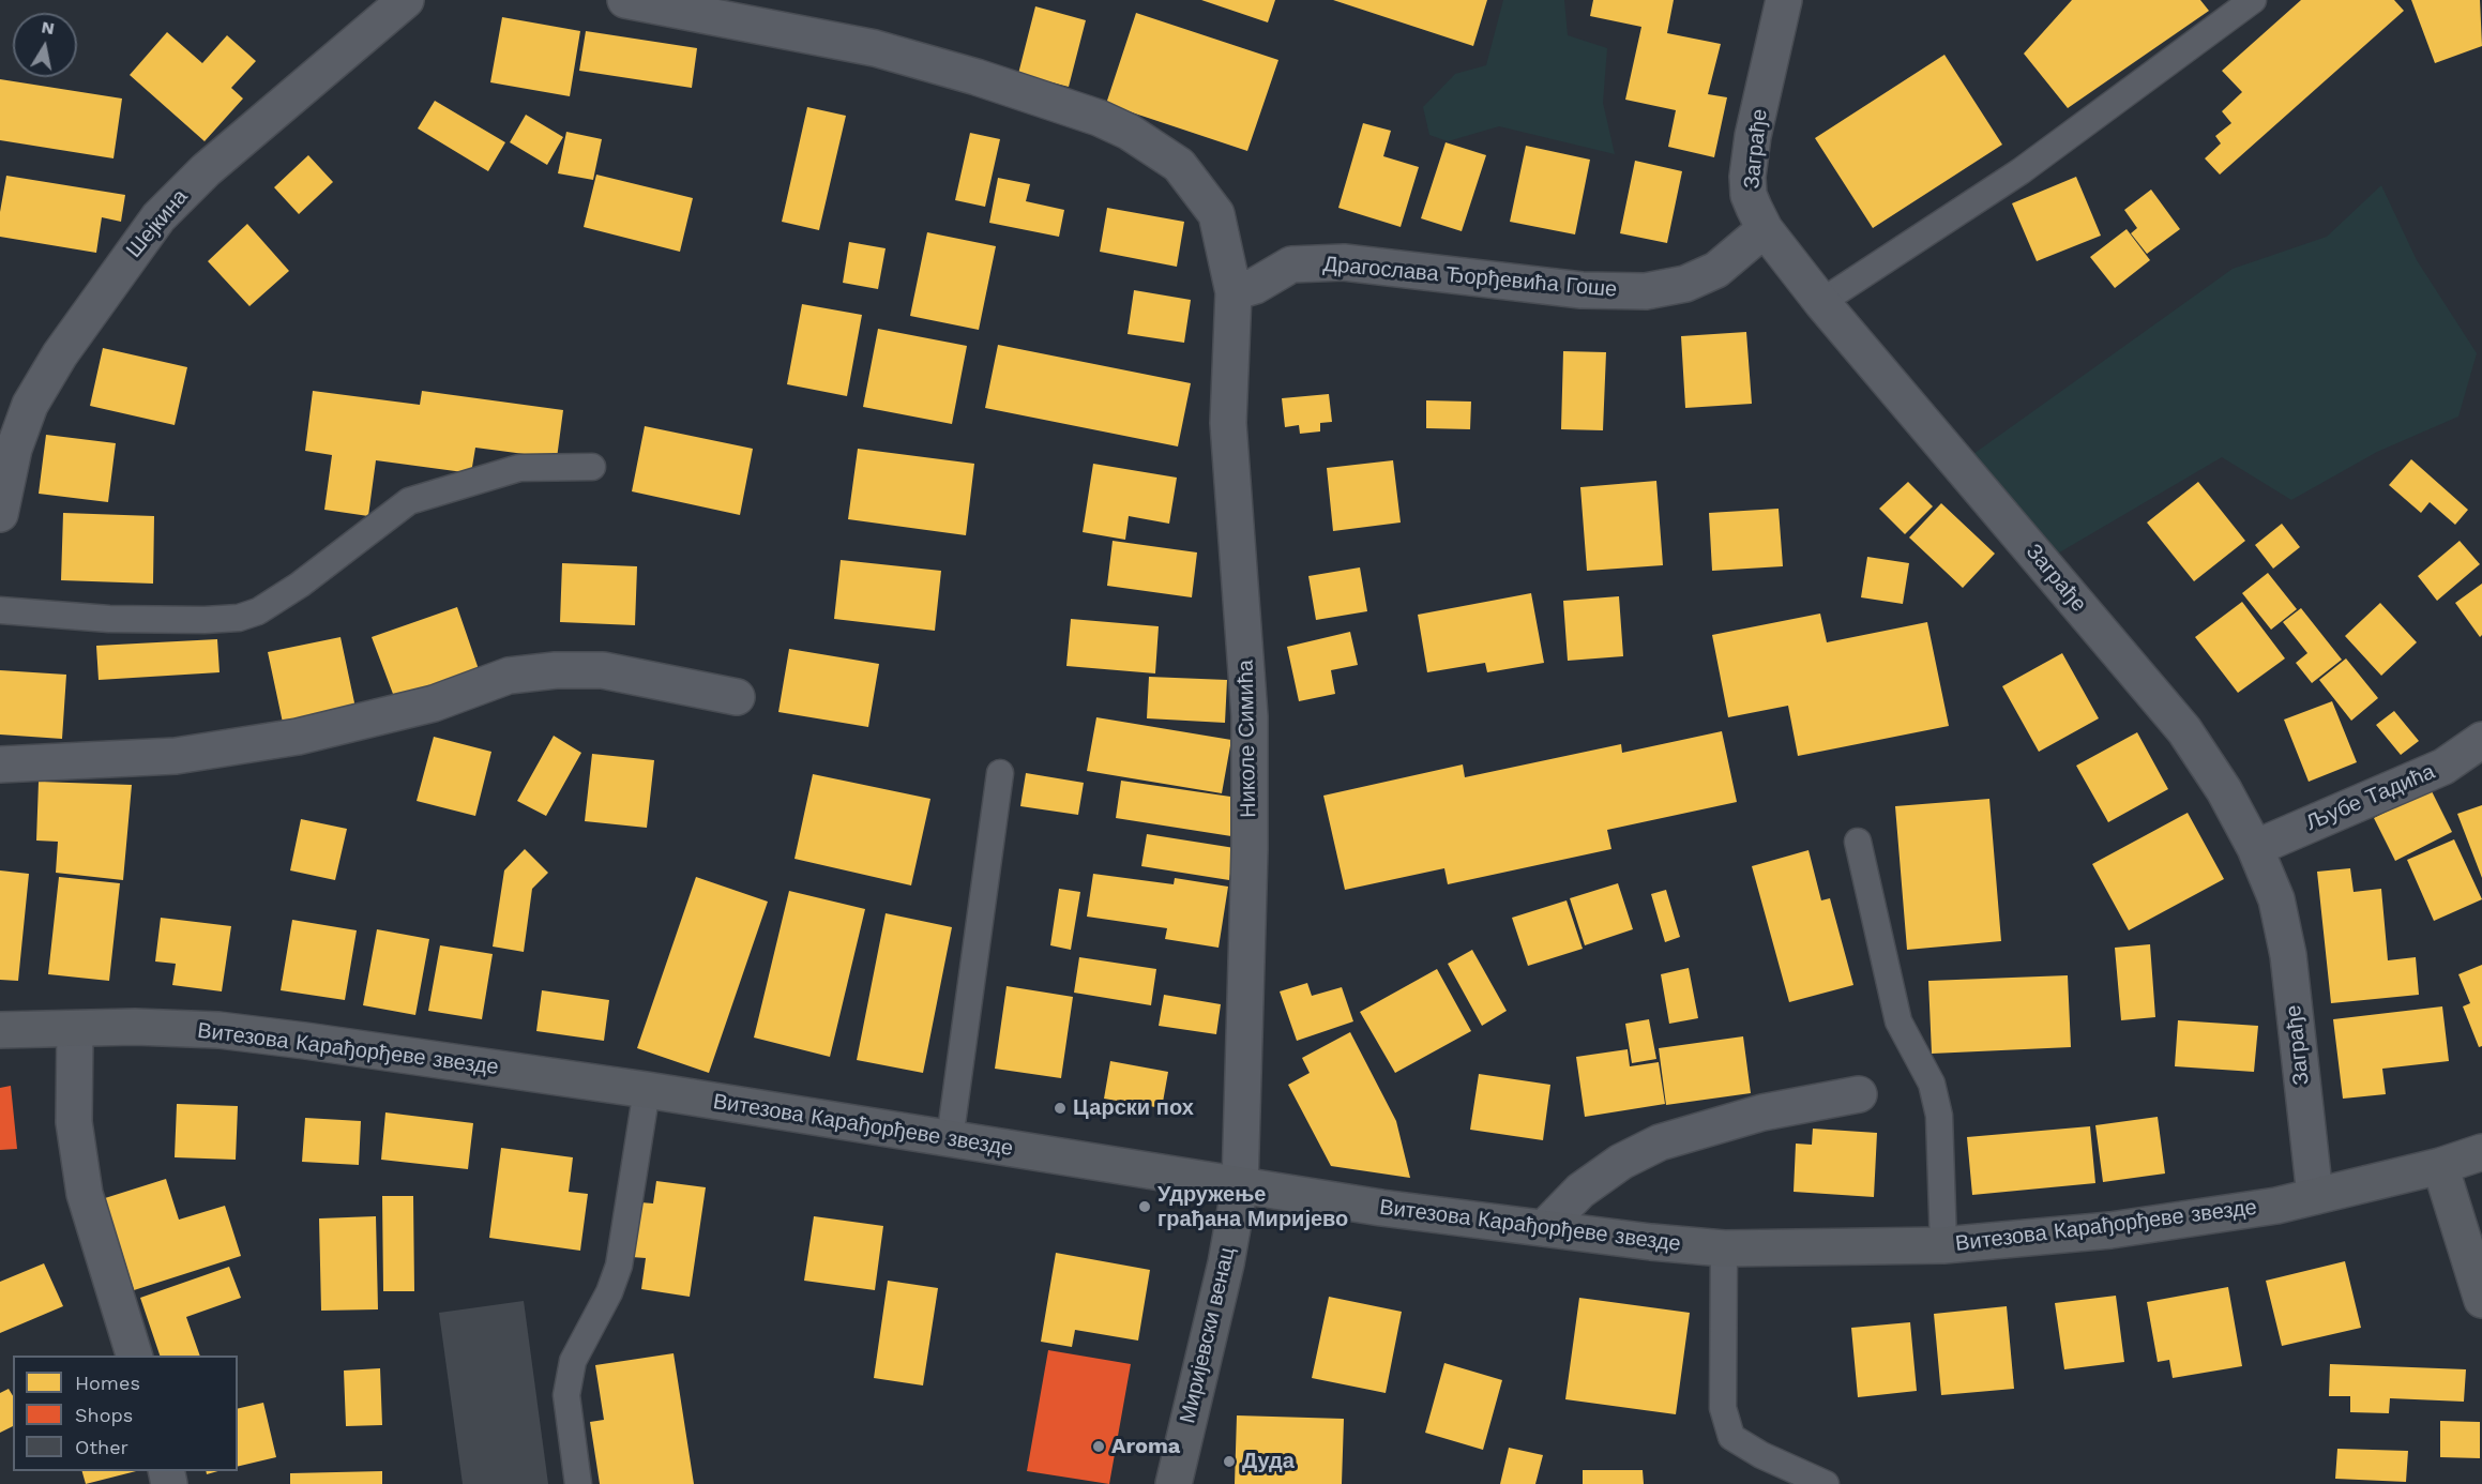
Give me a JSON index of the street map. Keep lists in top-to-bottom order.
{
  "streets": {
    "main road": ["Витезова Карађорђеве звезде", "Миријевски венац"],
    "street": [
      "Заграђе",
      "Шејкина",
      "Драгослава Ђорђевића Гоше",
      "Николе Симића",
      "Љубе Тадића"
    ]
  },
  "crossings": [
    ["Заграђе", "Драгослава Ђорђевића Гоше"],
    ["Заграђе", "Љубе Тадића"],
    ["Заграђе", "Витезова Карађорђеве звезде"],
    ["Драгослава Ђорђевића Гоше", "Николе Симића"],
    ["Николе Симића", "Витезова Карађорђеве звезде"],
    ["Николе Симића", "Миријевски венац"],
    ["Витезова Карађорђеве звезде", "Миријевски венац"]
  ],
  "places": [
    "Царски пох",
    "Удружење грађана Миријево",
    "Aroma",
    "Дуда"
  ],
  "legend": ["Homes", "Shops", "Other"],
  "north": "top"
}
